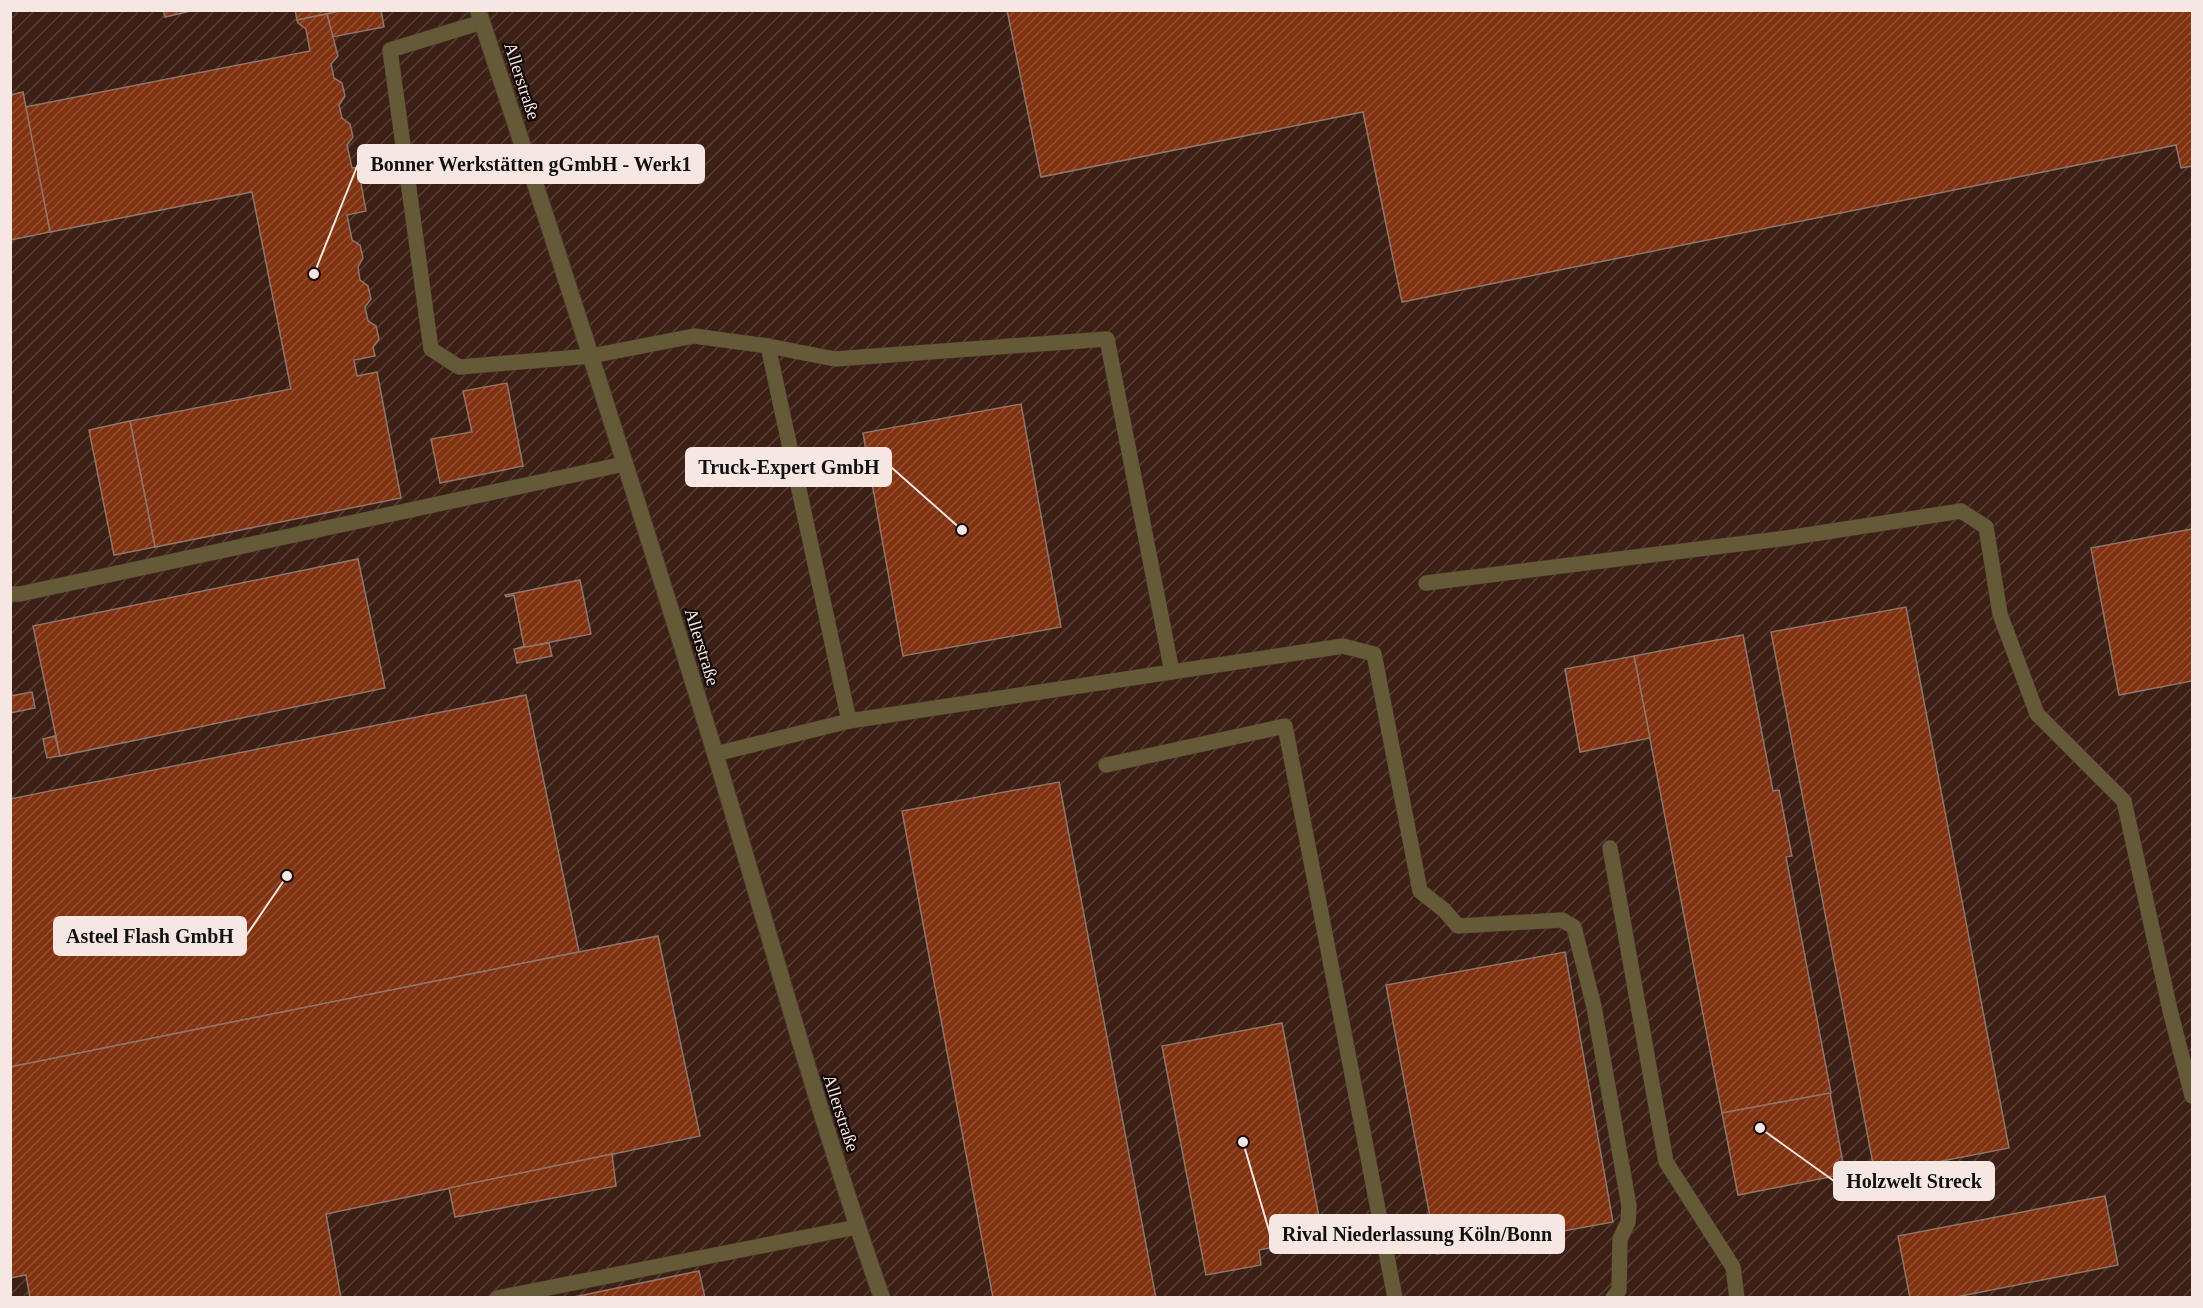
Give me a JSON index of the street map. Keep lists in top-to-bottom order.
{
  "streets": {
    "street": ["Allerstraße"]
  },
  "places": [
    "Bonner Werkstätten gGmbH - Werk1",
    "Truck-Expert GmbH",
    "Asteel Flash GmbH",
    "Holzwelt Streck",
    "Rival Niederlassung Köln/Bonn"
  ]
}
